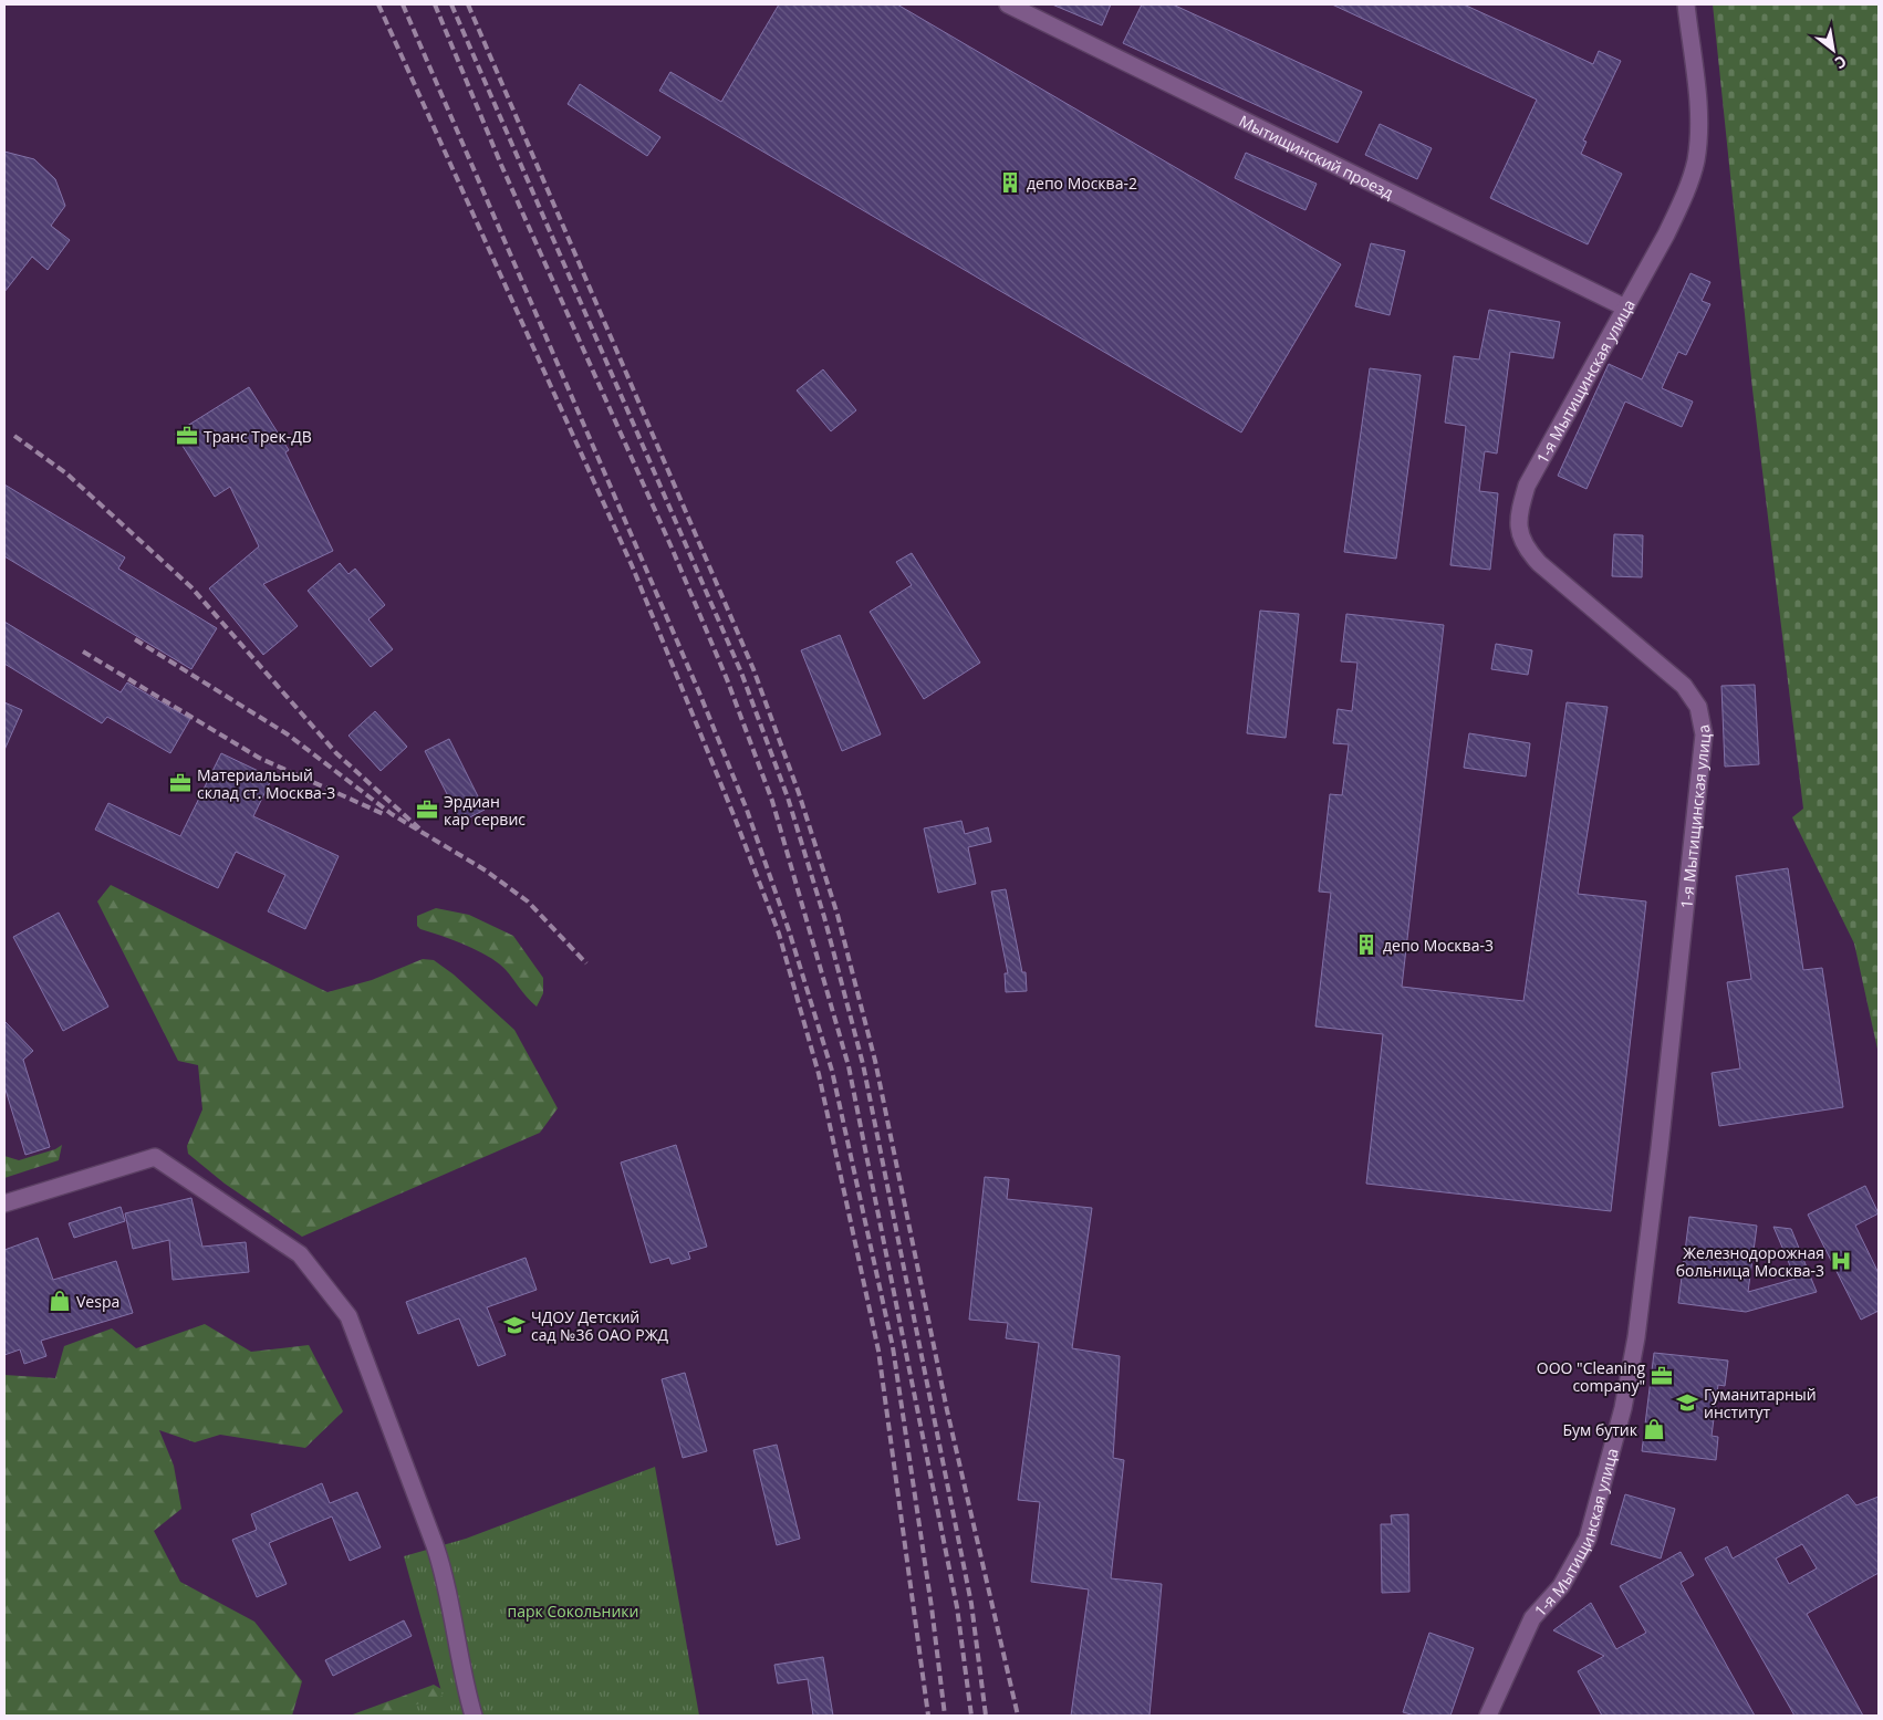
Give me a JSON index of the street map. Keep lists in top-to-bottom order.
{
  "streets": {
    "street": ["Мытищинский проезд", "1-я Мытищинская улица"]
  },
  "crossings": [
    ["Мытищинский проезд", "1-я Мытищинская улица"]
  ],
  "parks": ["парк Сокольники"],
  "places": {
    "building": ["депо Москва-2", "депо Москва-3"],
    "office": [
      "Транс Трек-ДВ",
      "Материальный склад ст. Москва-3",
      "Эрдиан кар сервис",
      "ООО \"Cleaning company\""
    ],
    "hospital": ["Железнодорожная больница Москва-3"],
    "shop": ["Vespa", "Бум бутик"],
    "school or university": ["ЧДОУ Детский сад №36 ОАО РЖД", "Гуманитарный институт"]
  },
  "north": "bottom right"
}
